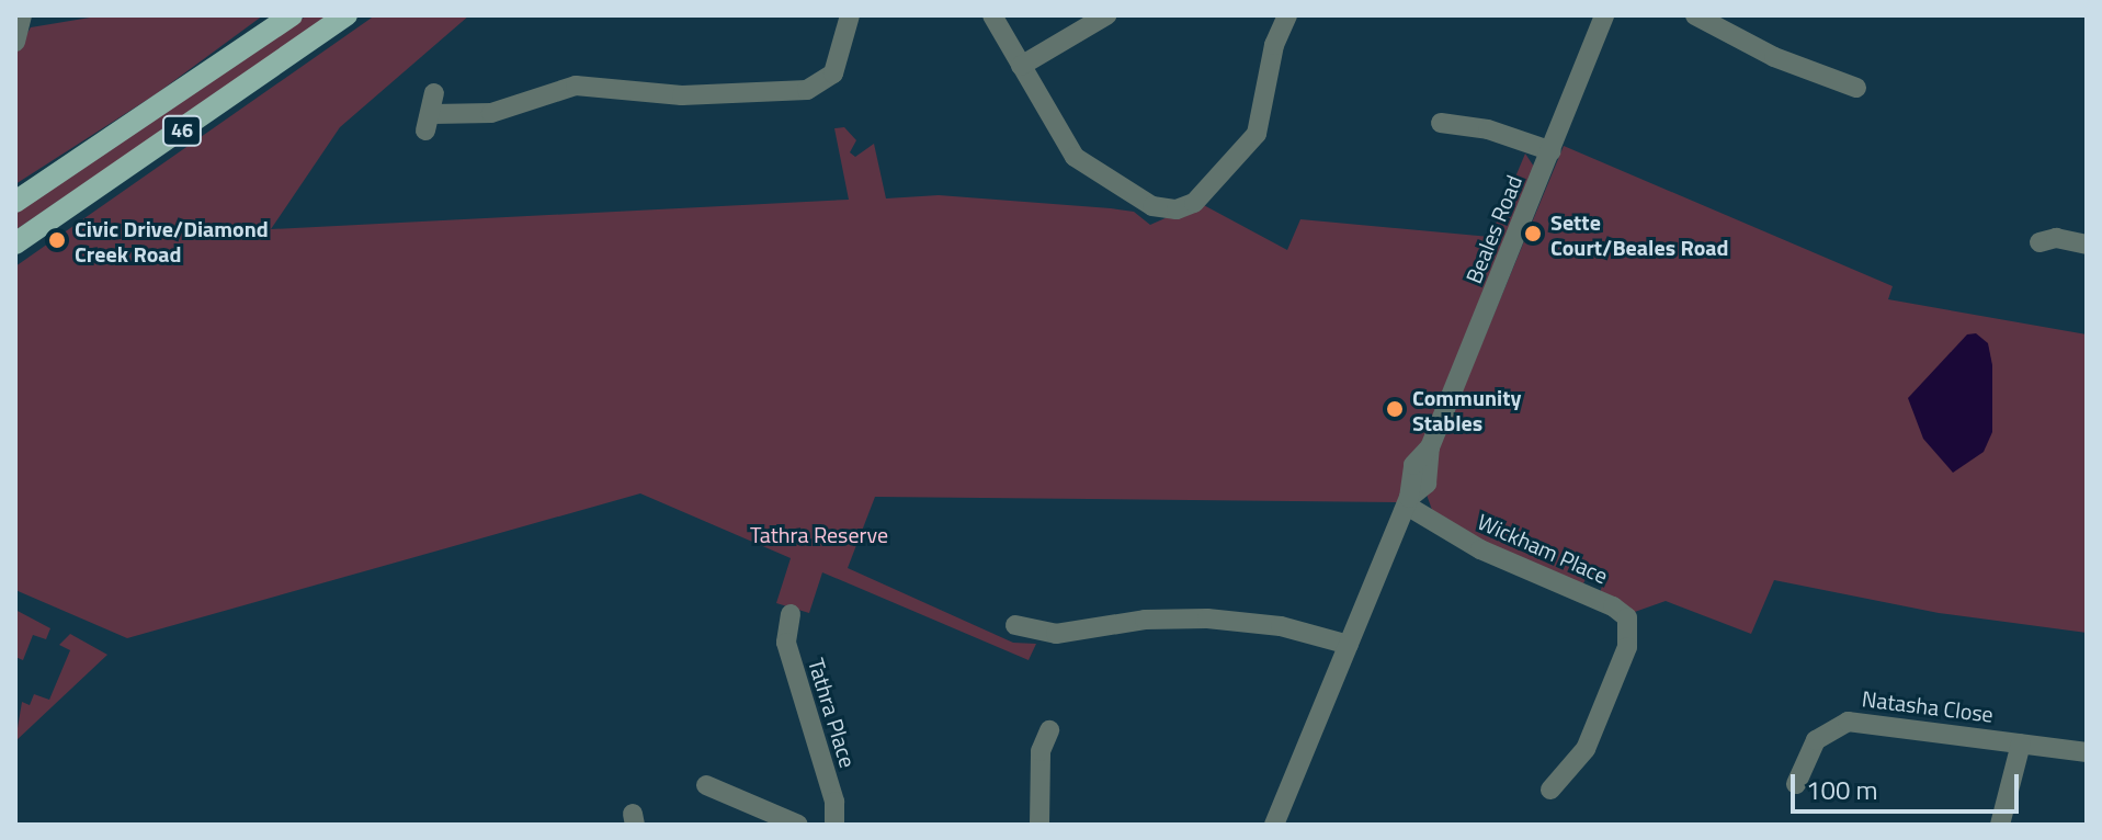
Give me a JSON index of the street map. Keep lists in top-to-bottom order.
{
  "streets": {
    "main road": ["46"],
    "street": [
      "Beales Road",
      "Wickham Place",
      "Natasha Close",
      "Tathra Place"
    ]
  },
  "crossings": [
    ["Beales Road", "Wickham Place"]
  ],
  "parks": ["Tathra Reserve"],
  "places": ["Sette Court/Beales Road", "Civic Drive/Diamond Creek Road", "Community Stables"],
  "scale_bar": "100 m"
}
